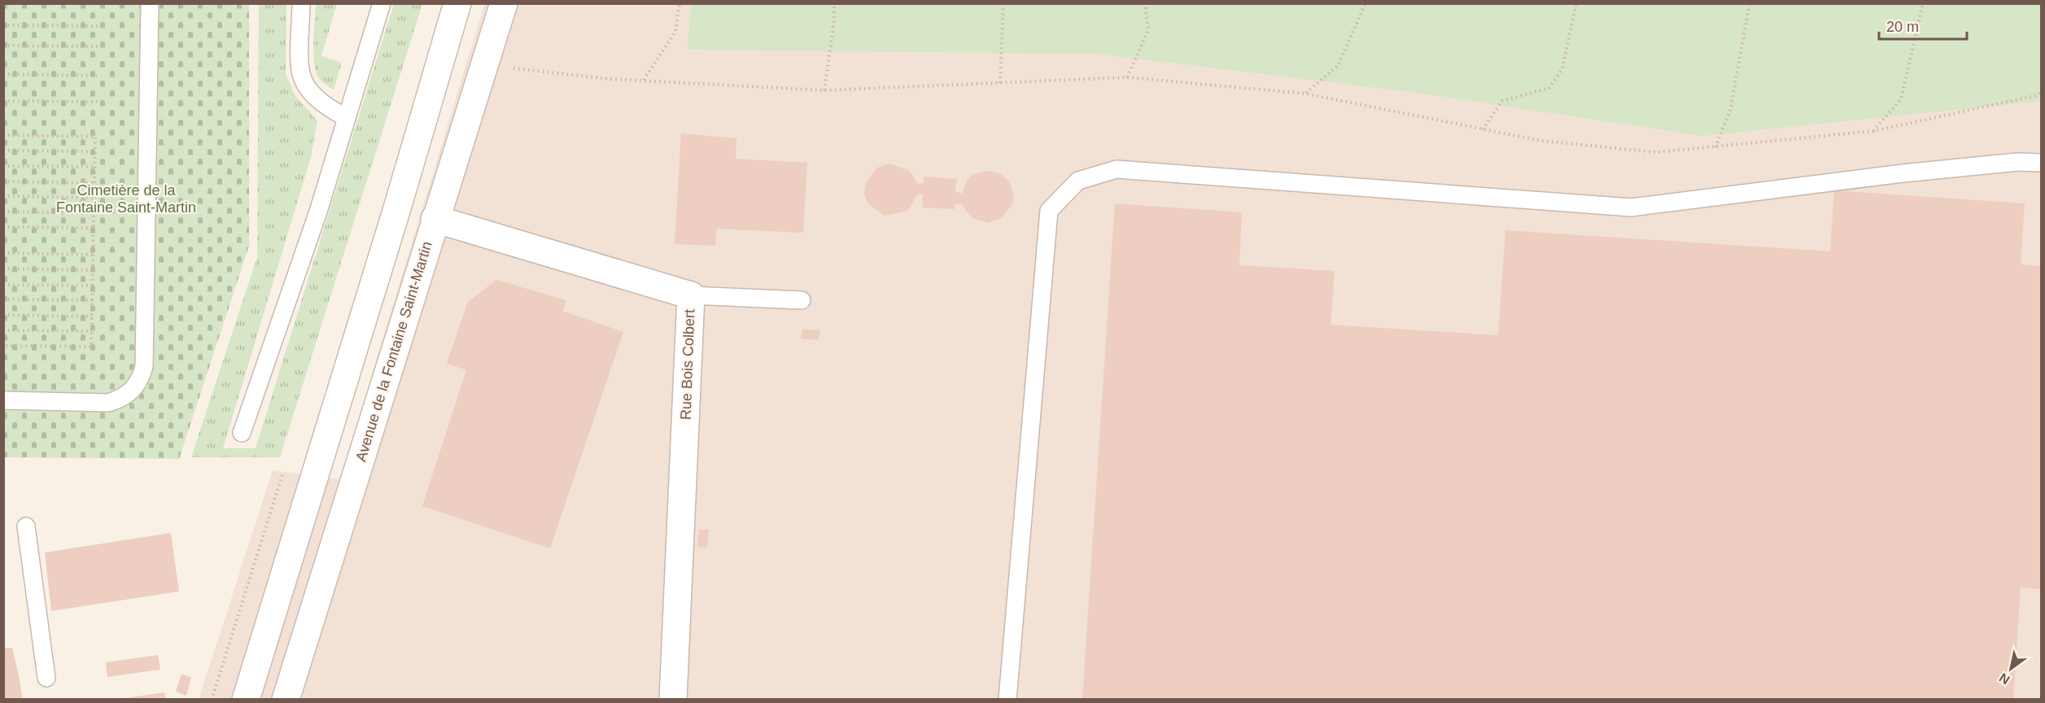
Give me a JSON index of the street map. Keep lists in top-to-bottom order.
{
  "streets": {
    "main road": ["Avenue de la Fontaine Saint-Martin", "Rue Bois Colbert"]
  },
  "crossings": [
    ["Avenue de la Fontaine Saint-Martin", "Rue Bois Colbert"]
  ],
  "parks": ["Cimetière de la Fontaine Saint-Martin"],
  "scale_bar": "20 m",
  "north": "bottom left"
}
